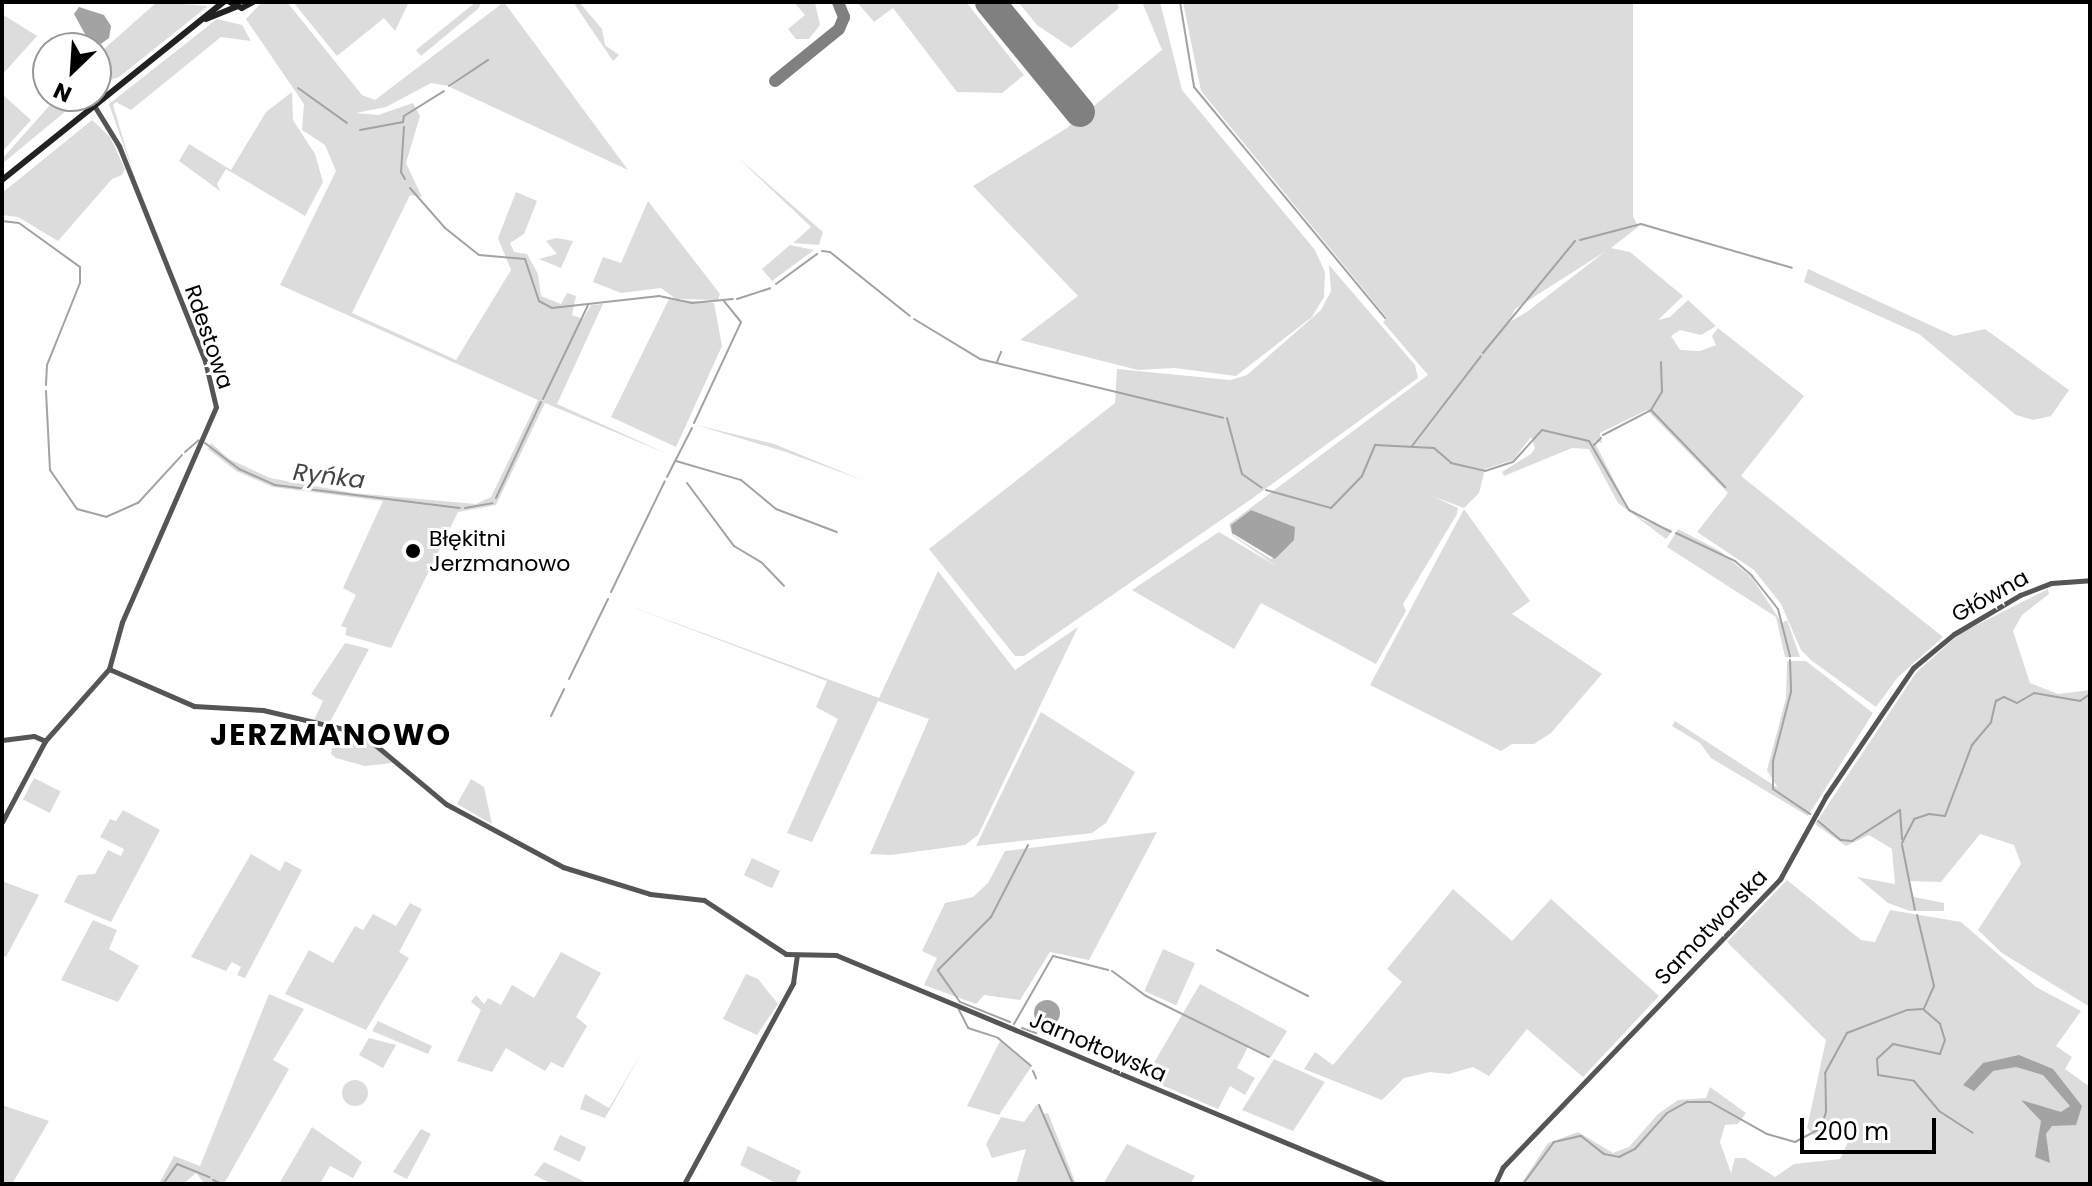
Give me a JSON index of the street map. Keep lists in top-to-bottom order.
{
  "streets": {
    "street": [
      "Rdestowa",
      "Główna",
      "Samotworska",
      "Jarnołtowska"
    ]
  },
  "crossings": [
    ["Główna", "Samotworska"]
  ],
  "districts": ["JERZMANOWO"],
  "water": ["Ryńka"],
  "places": ["Błękitni Jerzmanowo"],
  "scale_bar": "200 m",
  "north": "bottom left"
}
